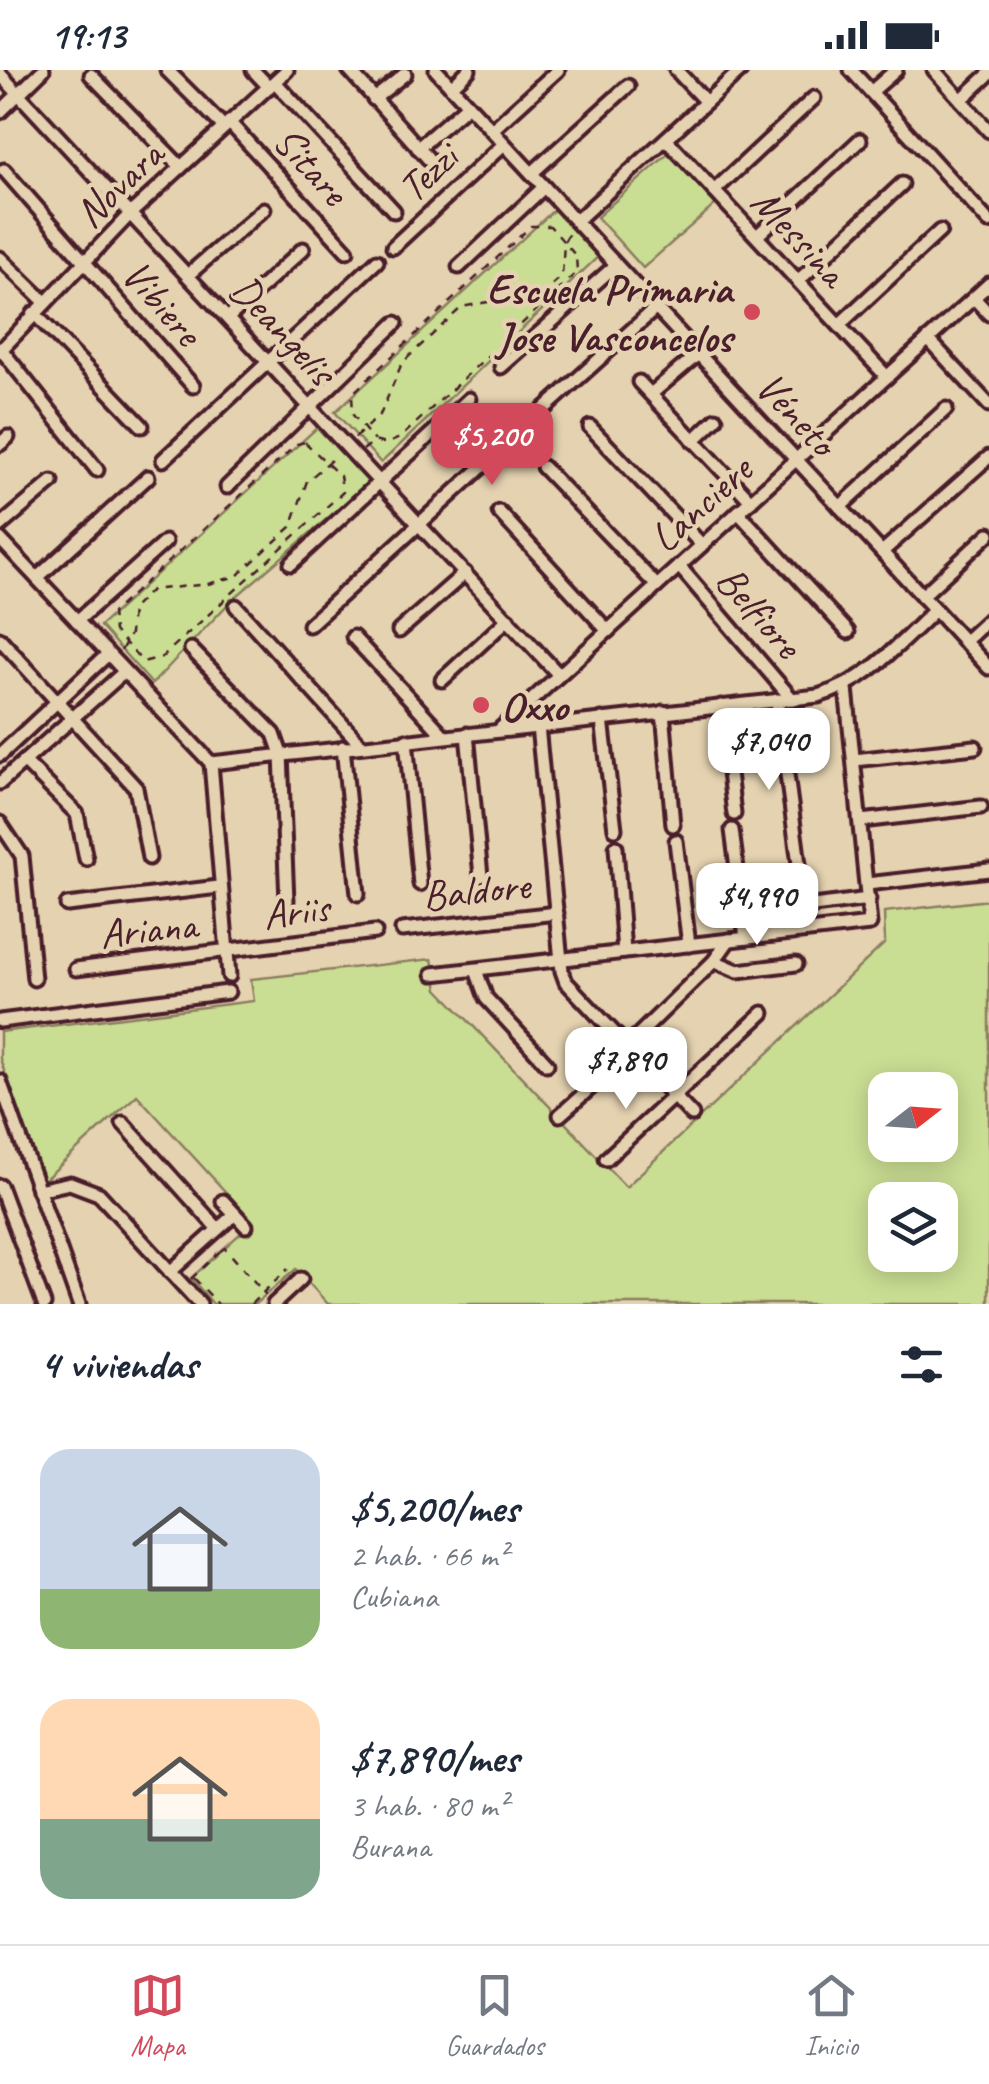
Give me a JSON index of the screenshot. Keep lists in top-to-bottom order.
{
  "streets": {
    "street": [
      "Sitare",
      "Tezzi",
      "Novara",
      "Messina",
      "Vibiere",
      "Deangelis",
      "Véneto",
      "Lanciere",
      "Belfiore",
      "Baldore",
      "Ariis",
      "Ariana"
    ]
  },
  "crossings": [
    ["Sitare", "Novara"],
    ["Tezzi", "Véneto"],
    ["Novara", "Vibiere"],
    ["Novara", "Deangelis"],
    ["Messina", "Lanciere"],
    ["Deangelis", "Lanciere"],
    ["Véneto", "Lanciere"],
    ["Lanciere", "Belfiore"],
    ["Ariis", "Ariana"]
  ],
  "places": ["Escuela Primaria Jose Vasconcelos", "Oxxo"],
  "north": "right",
  "page": {
    "status": "19:13",
    "price": [
      "$5,200",
      "$7,040",
      "$4,990",
      "$7,890"
    ],
    "heading": "4 viviendas",
    "list": [
      {
        "name": "$5,200/mes",
        "note": "2 hab. · 66 m² · Cubiana"
      },
      {
        "name": "$7,890/mes",
        "note": "3 hab. · 80 m² · Burana"
      }
    ],
    "tabs": ["Mapa", "Guardados", "Inicio"]
  }
}
